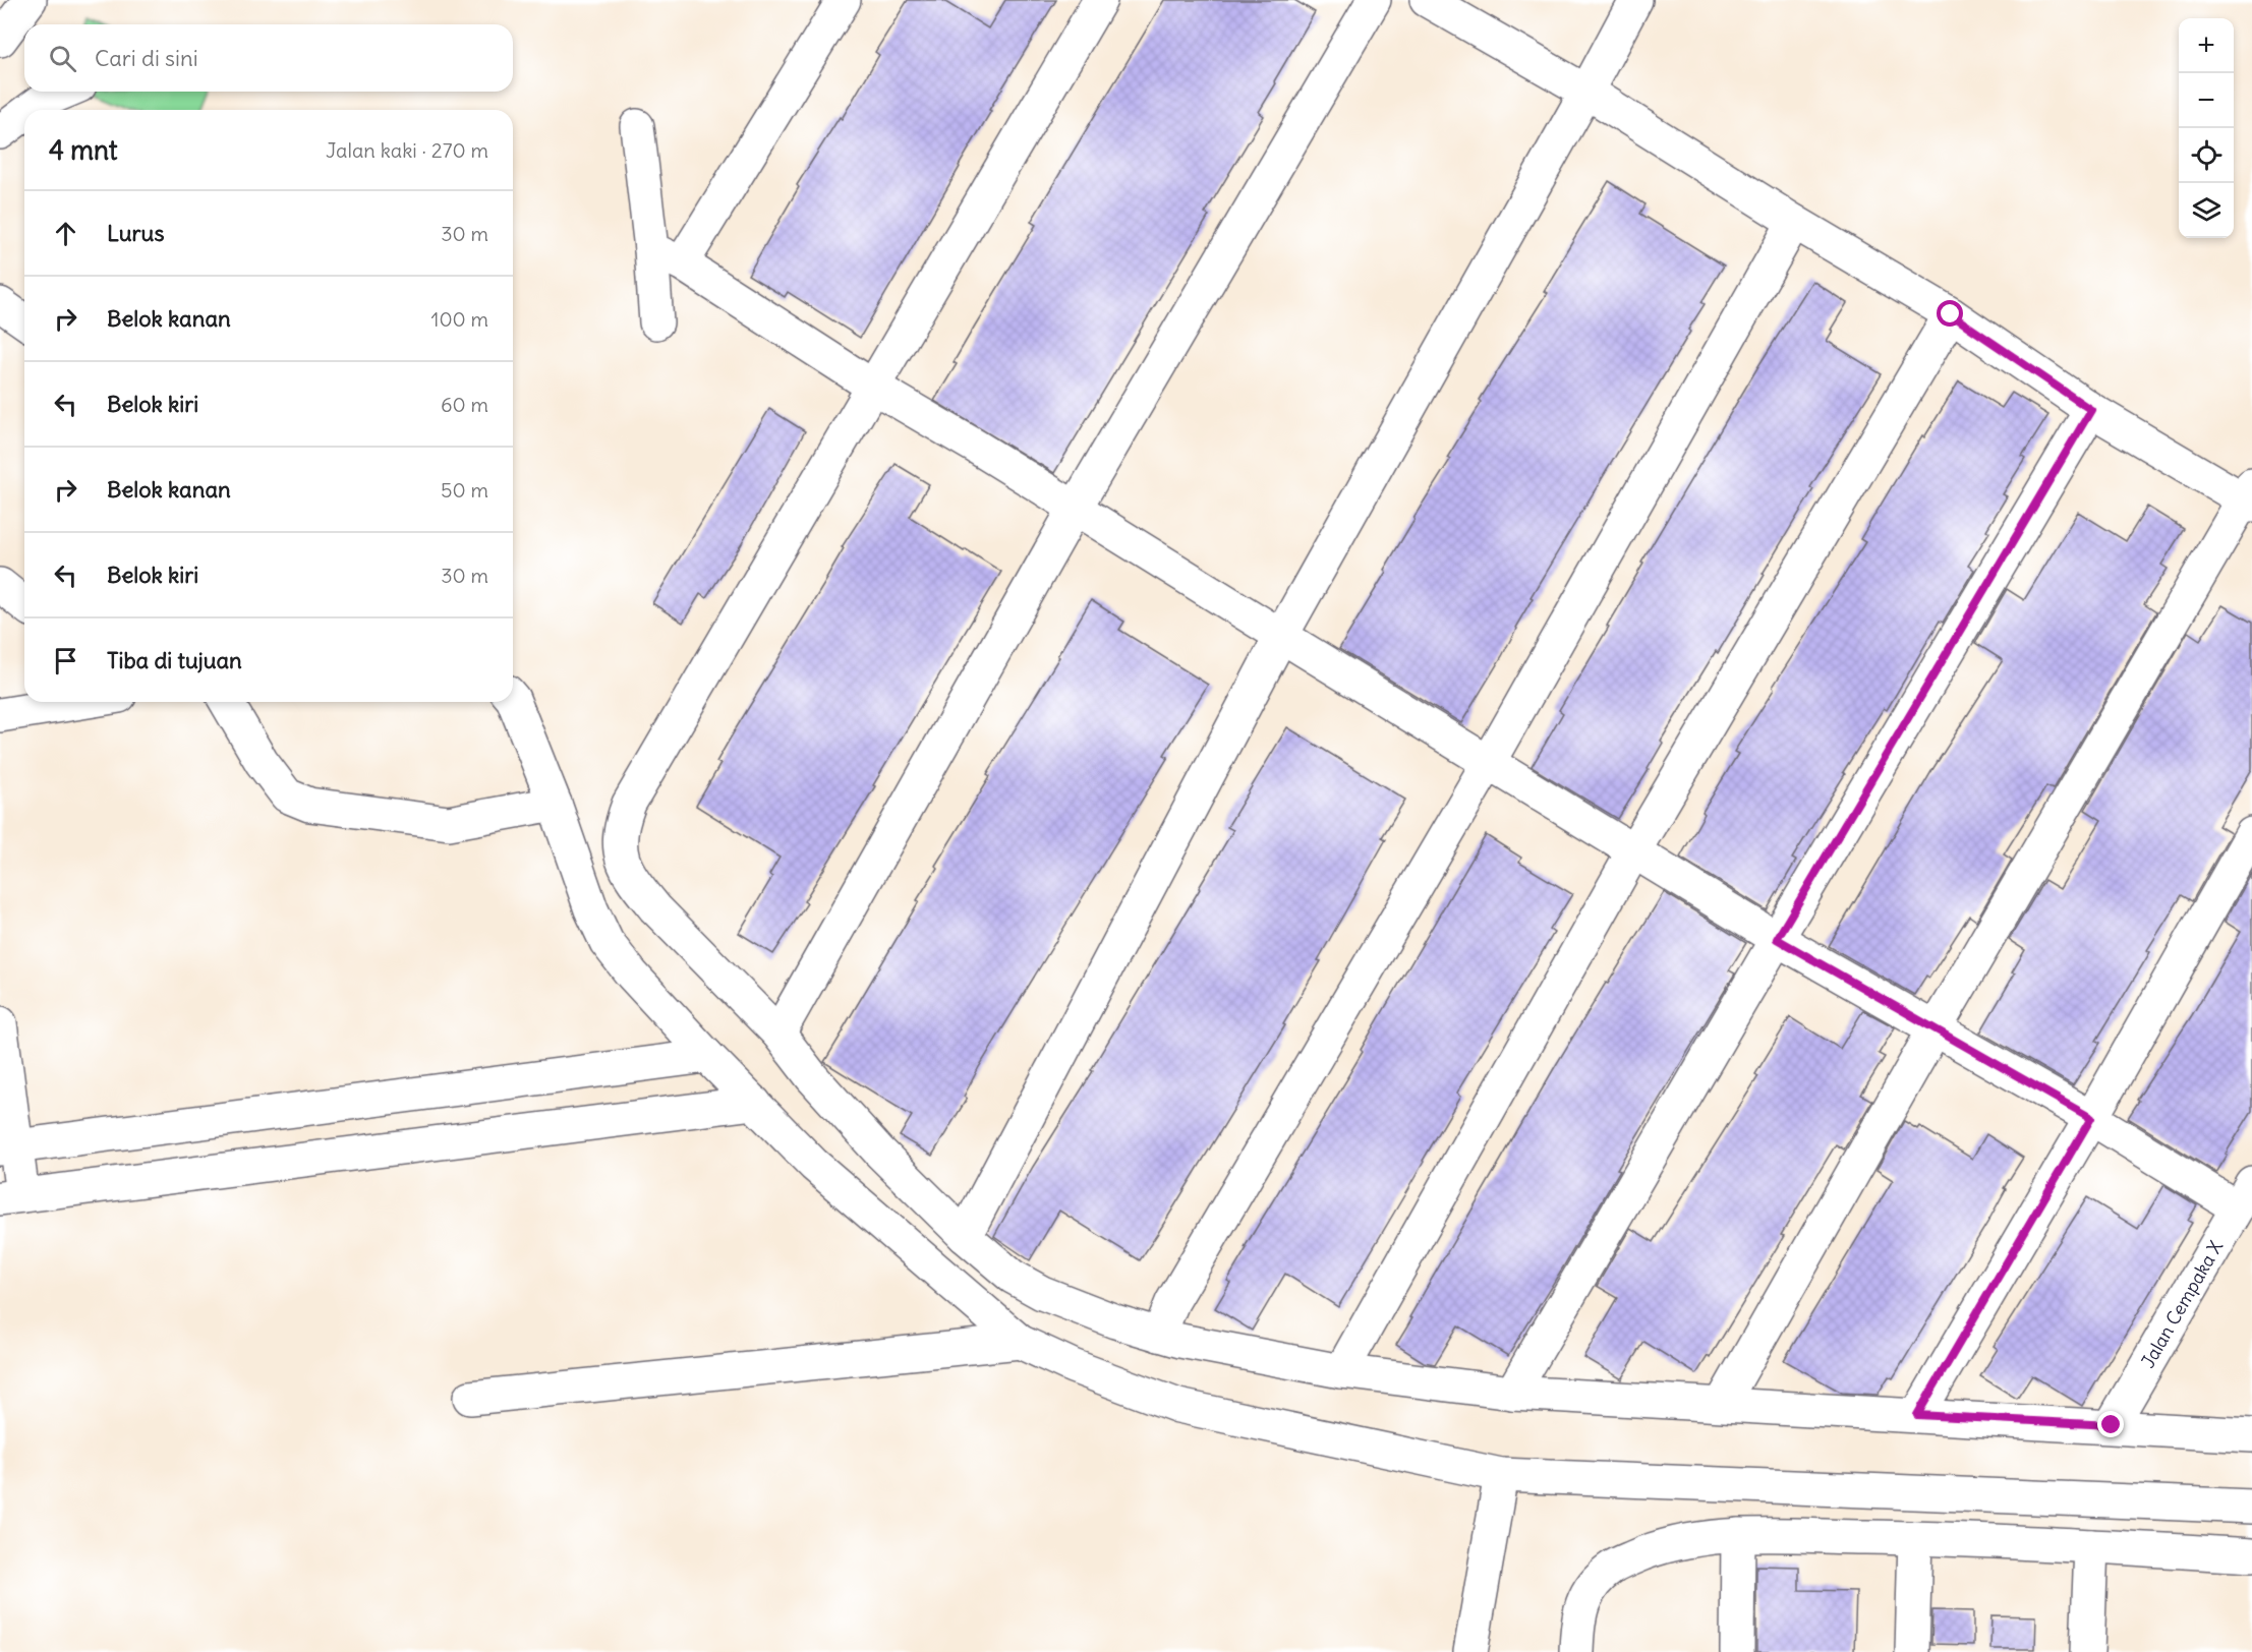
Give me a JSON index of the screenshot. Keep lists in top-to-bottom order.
{
  "streets": {
    "street": ["Jalan Cempaka X"]
  },
  "page": {
    "map_buttons": ["+", "−"],
    "search": "Cari di sini",
    "heading": ["4 mnt", "Jalan kaki · 270 m"],
    "list": [
      ["Lurus", "30 m"],
      ["Belok kanan", "100 m"],
      ["Belok kiri", "60 m"],
      ["Belok kanan", "50 m"],
      ["Belok kiri", "30 m"],
      "Tiba di tujuan"
    ]
  }
}
